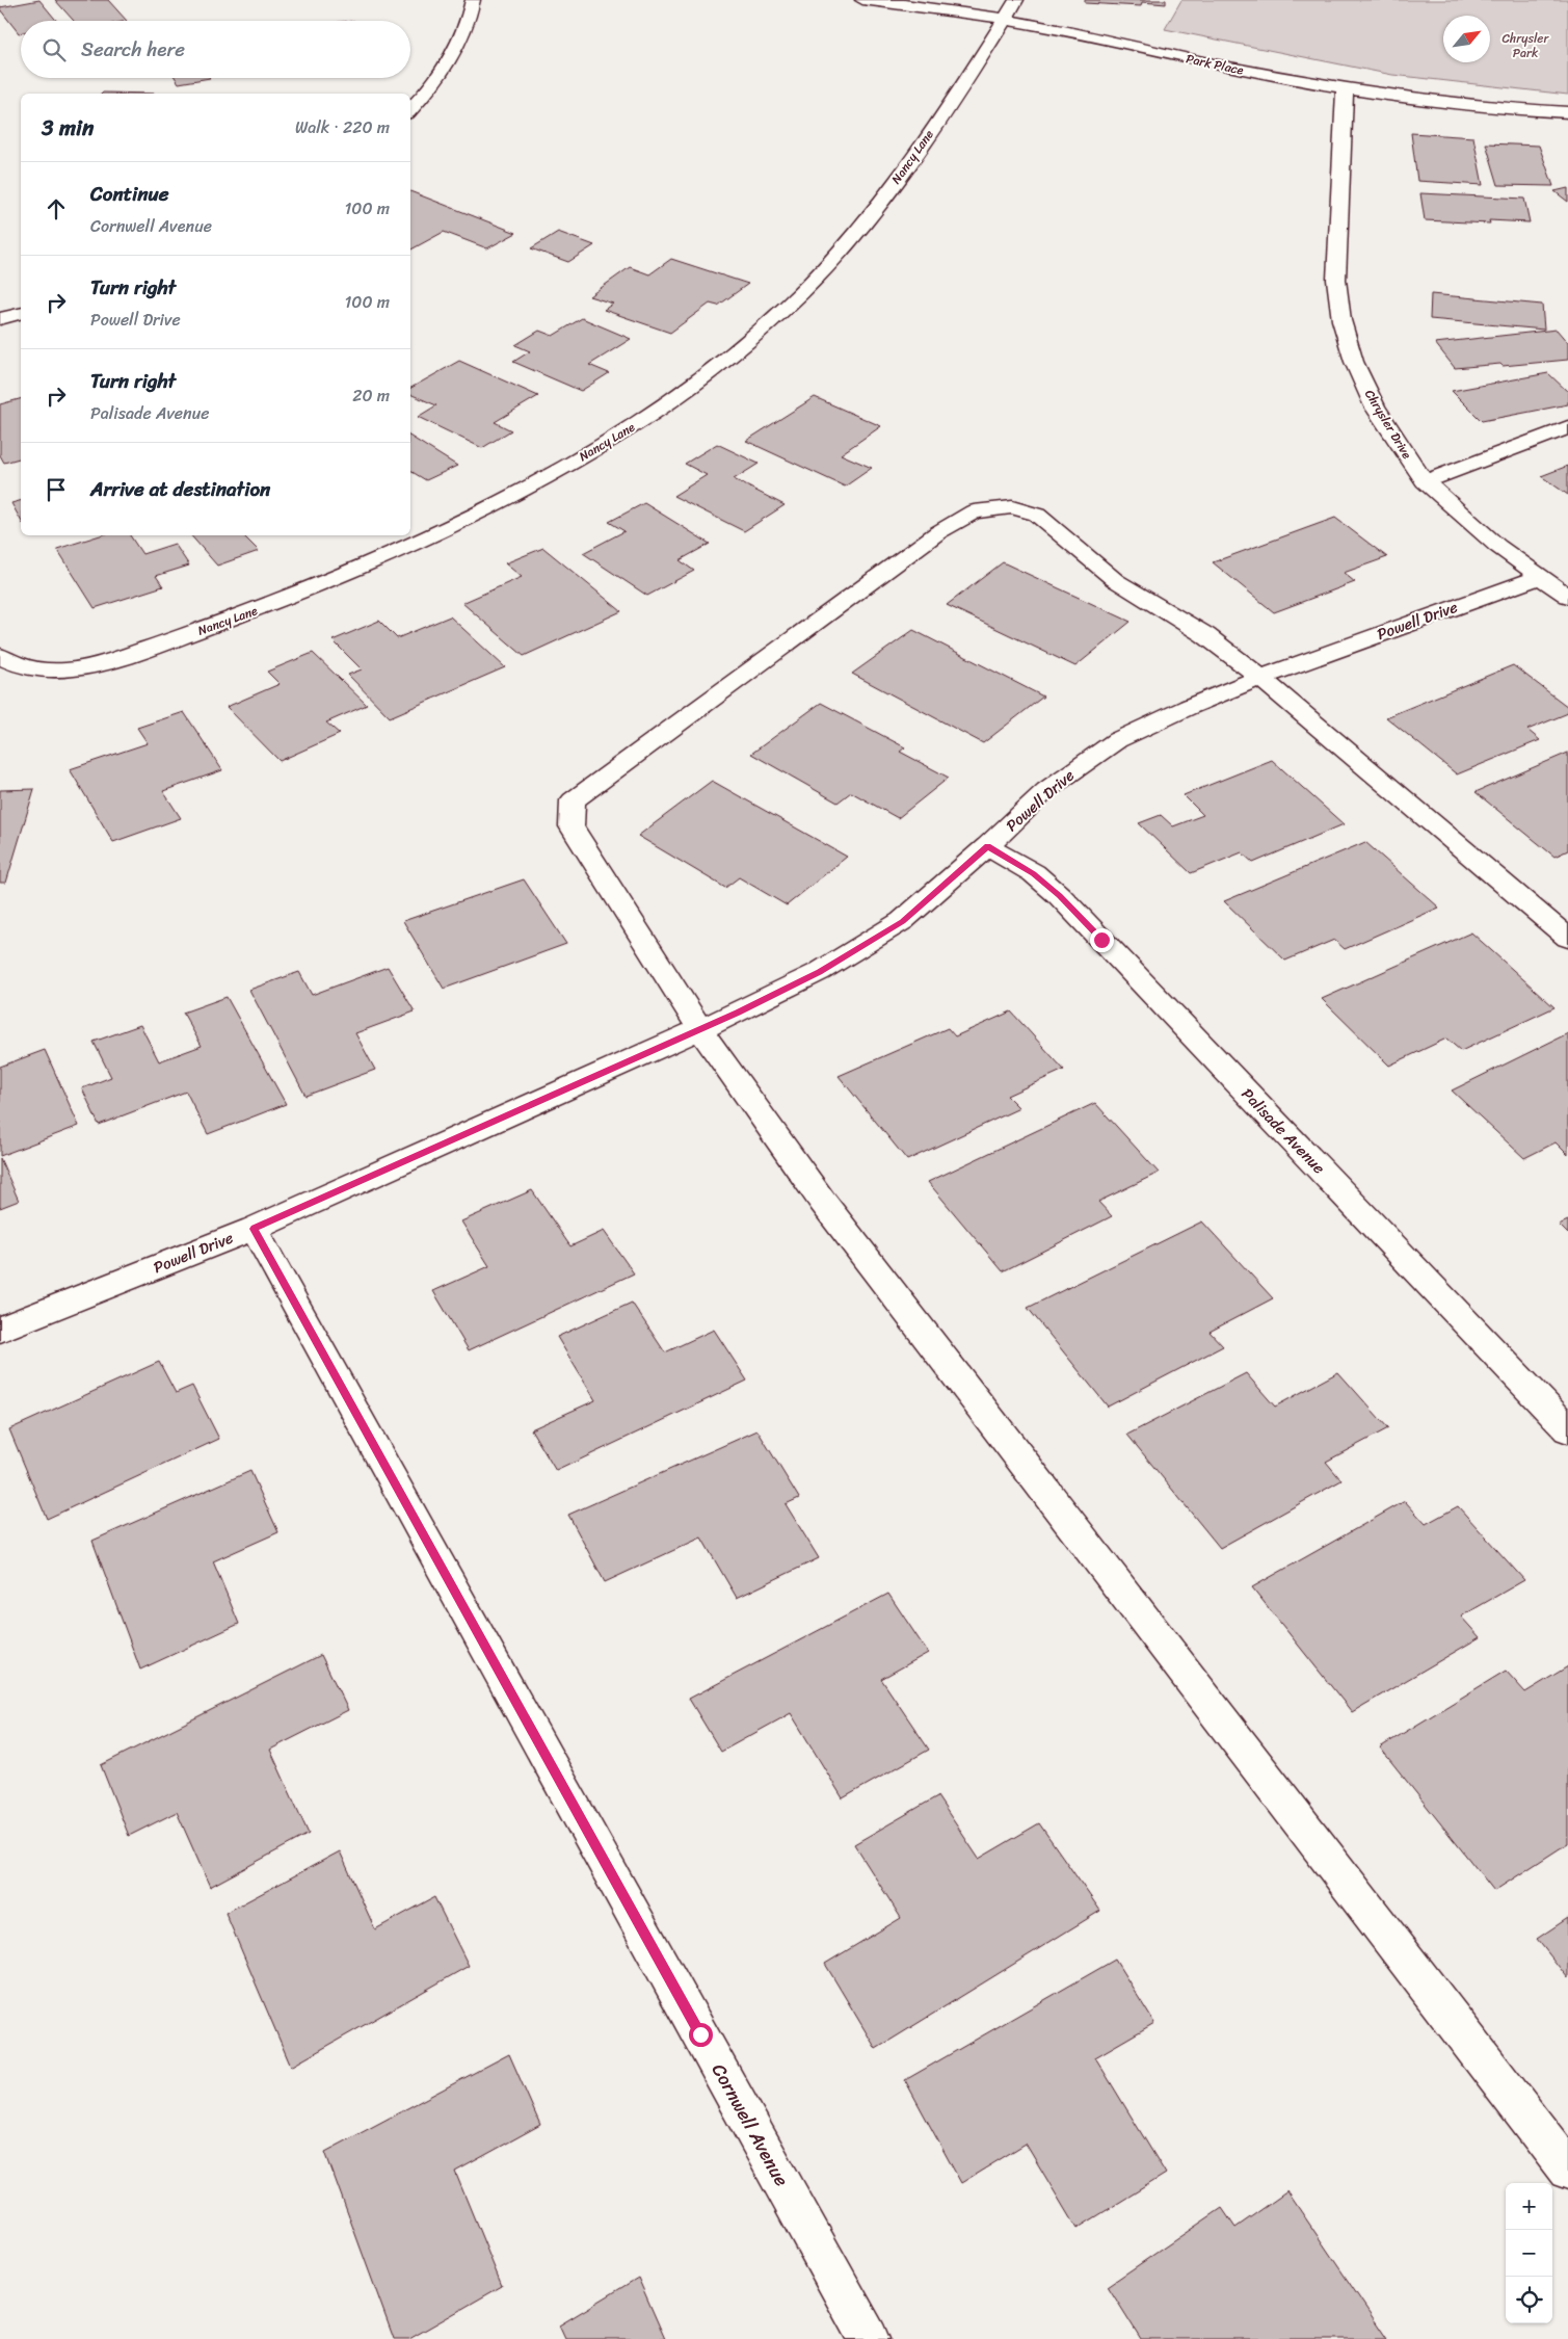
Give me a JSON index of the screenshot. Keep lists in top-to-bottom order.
{
  "streets": {
    "street": [
      "Park Place",
      "Nancy Lane",
      "Chrysler Drive",
      "Powell Drive",
      "Palisade Avenue",
      "Cornwell Avenue"
    ]
  },
  "crossings": [
    ["Park Place", "Nancy Lane"],
    ["Park Place", "Chrysler Drive"],
    ["Chrysler Drive", "Powell Drive"],
    ["Powell Drive", "Palisade Avenue"],
    ["Powell Drive", "Cornwell Avenue"]
  ],
  "parks": ["Chrysler Park"],
  "north": "top right",
  "page": {
    "search": "Search here",
    "heading": ["3 min", "Walk · 220 m"],
    "list": [
      ["Continue", "Cornwell Avenue", "100 m"],
      ["Turn right", "Powell Drive", "100 m"],
      ["Turn right", "Palisade Avenue", "20 m"],
      "Arrive at destination"
    ],
    "map_buttons": ["+", "−"]
  }
}
